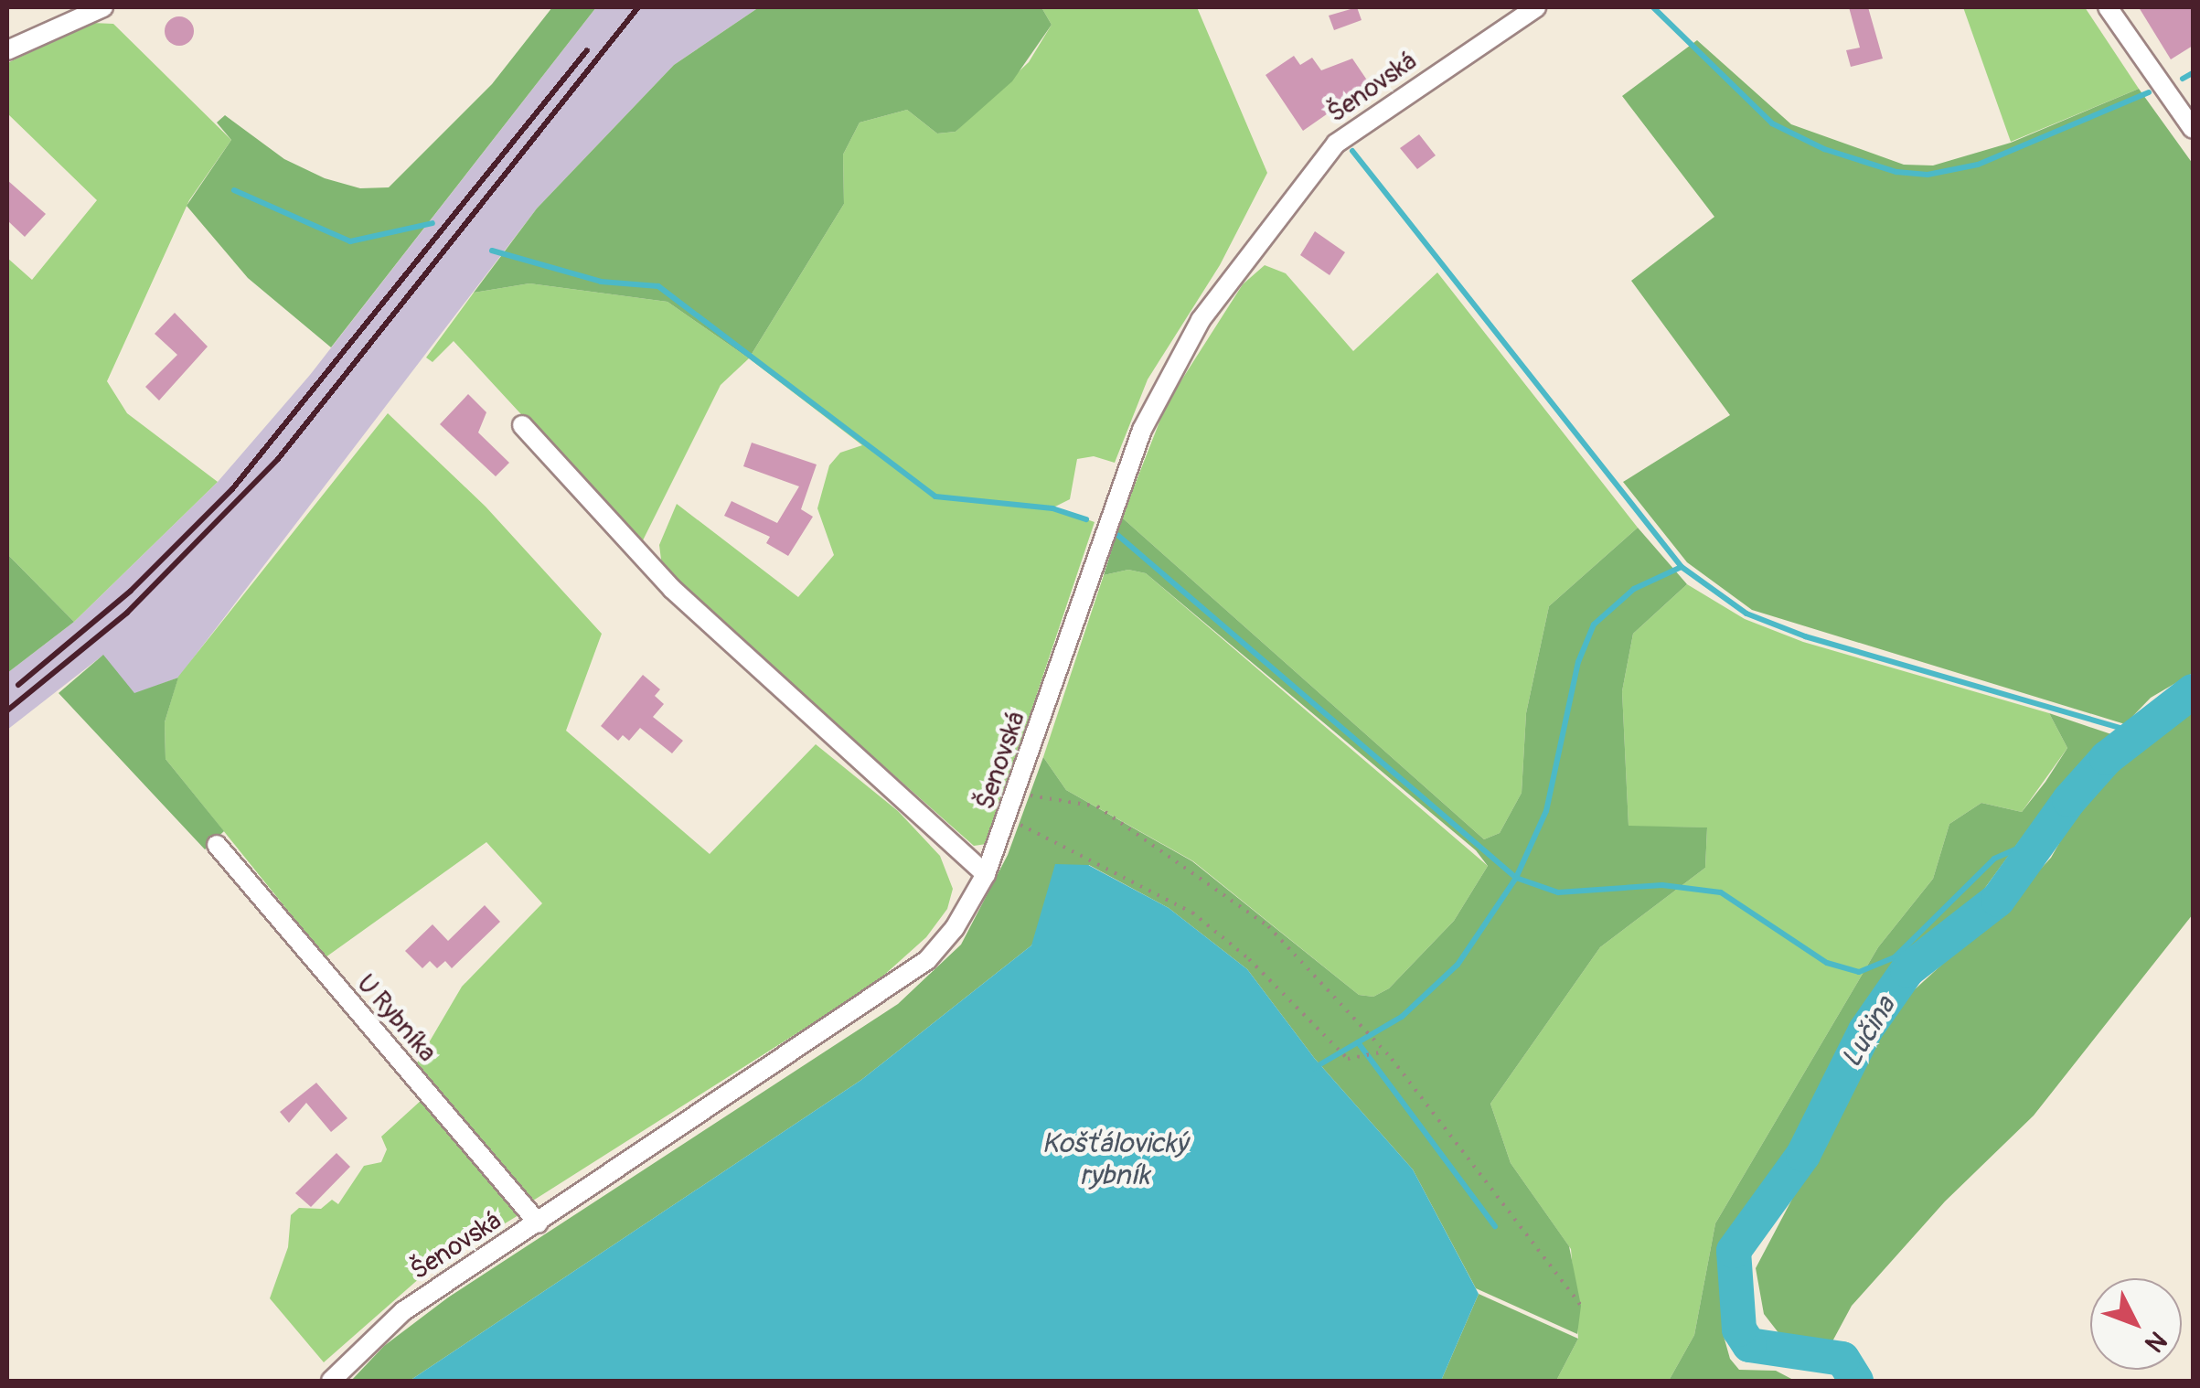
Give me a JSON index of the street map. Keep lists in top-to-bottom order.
{
  "streets": {
    "street": ["Šenovská", "U Rybníka"]
  },
  "crossings": [
    ["Šenovská", "U Rybníka"]
  ],
  "water": ["Lučina", "Košťálovický rybník"],
  "north": "bottom right"
}
